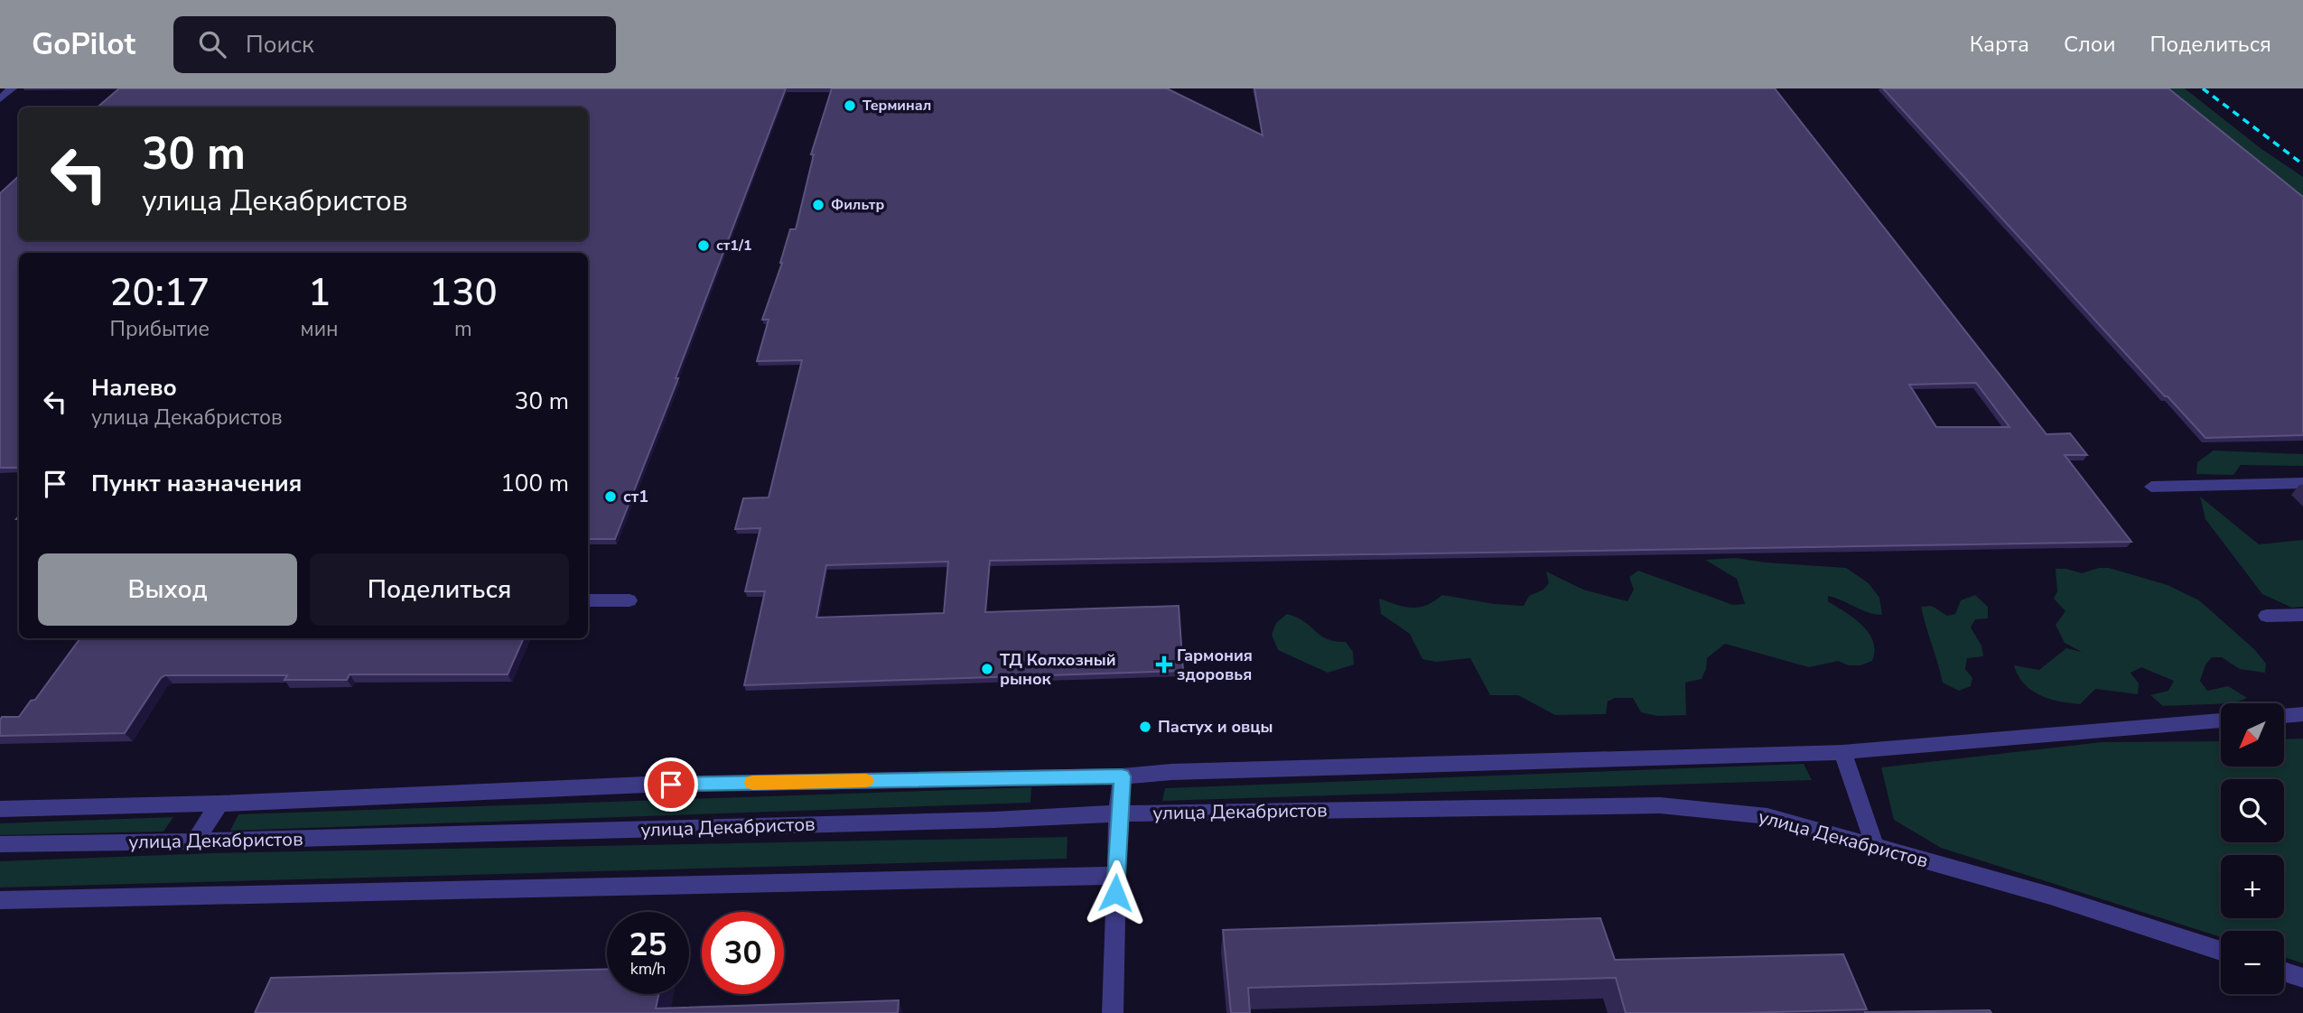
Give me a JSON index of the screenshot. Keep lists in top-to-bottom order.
{
  "streets": {
    "street": ["улица Декабристов"]
  },
  "places": {
    "other": [
      "Терминал",
      "Фильтр",
      "ст1/1",
      "ст1",
      "ТД Колхозный рынок",
      "Пастух и овцы"
    ],
    "health": ["Гармония здоровья"]
  },
  "north": "bottom left",
  "page": {
    "header": "GoPilot",
    "search": "Поиск",
    "nav": ["Карта", "Слои", "Поделиться"],
    "turn": ["30 m", "улица Декабристов"],
    "eta": [
      "20:17",
      "Прибытие",
      "1",
      "мин",
      "130",
      "m"
    ],
    "list": [
      {
        "name": "Налево",
        "note": "улица Декабристов",
        "value": "30 m"
      },
      {
        "name": "Пункт назначения",
        "value": "100 m"
      }
    ],
    "buttons": ["Выход", "Поделиться"],
    "map_buttons": ["+", "−"],
    "speed": "25 km/h",
    "limit": "30"
  }
}
